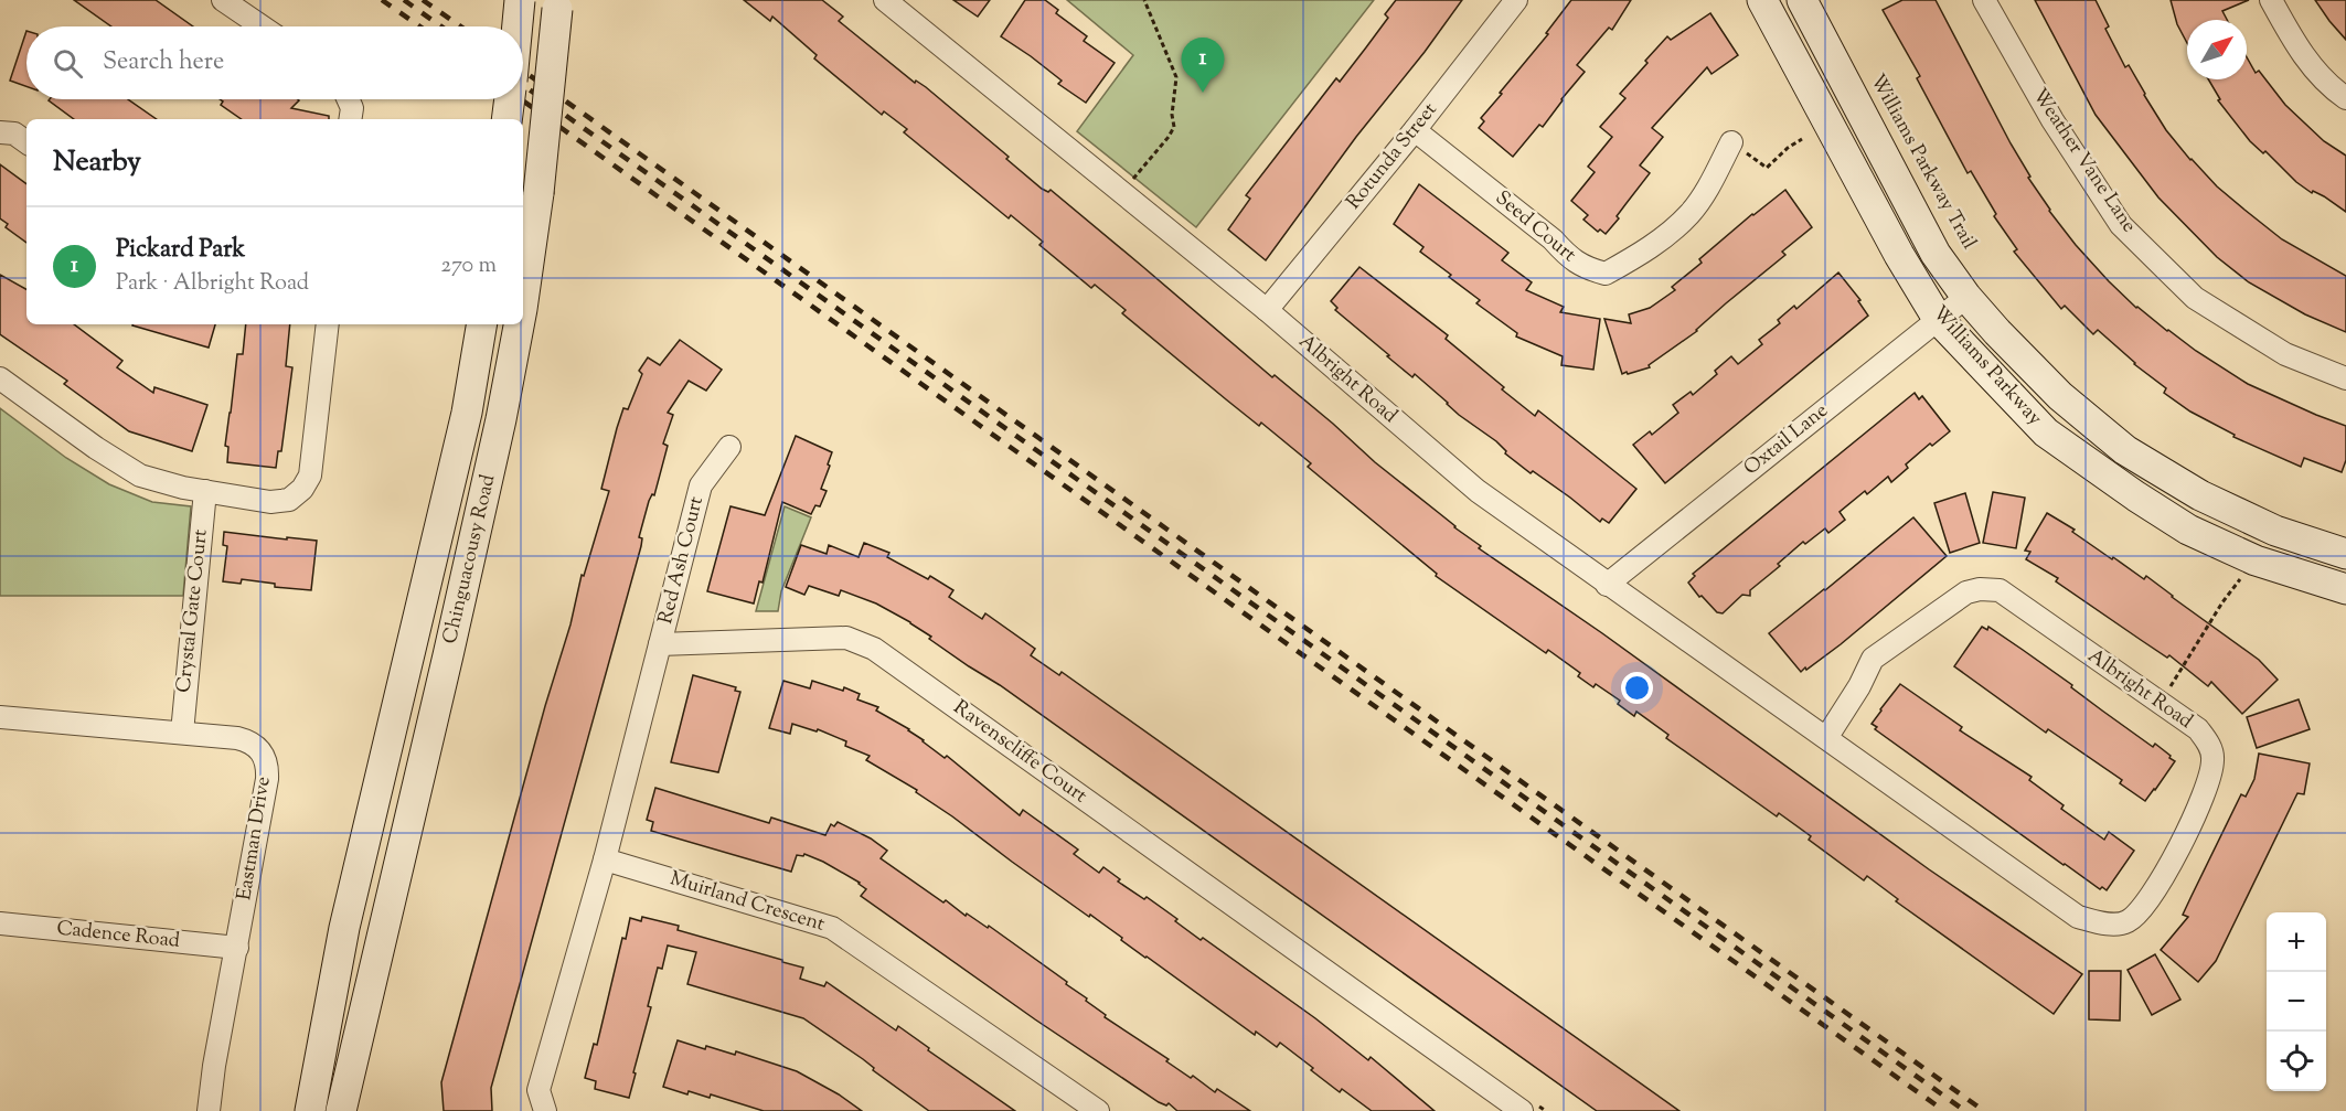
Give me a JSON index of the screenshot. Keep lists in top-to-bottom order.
{
  "streets": {
    "main road": ["Williams Parkway", "Chinguacousy Road"],
    "street": [
      "Rotunda Street",
      "Weather Vane Lane",
      "Seed Court",
      "Albright Road",
      "Oxtail Lane",
      "Red Ash Court",
      "Crystal Gate Court",
      "Ravenscliffe Court",
      "Eastman Drive",
      "Muirland Crescent",
      "Cadence Road"
    ]
  },
  "crossings": [
    ["Rotunda Street", "Seed Court"],
    ["Rotunda Street", "Albright Road"],
    ["Williams Parkway", "Oxtail Lane"],
    ["Albright Road", "Oxtail Lane"],
    ["Red Ash Court", "Ravenscliffe Court"],
    ["Crystal Gate Court", "Eastman Drive"],
    ["Eastman Drive", "Cadence Road"]
  ],
  "north": "top right",
  "page": {
    "search": "Search here",
    "pins": "1",
    "heading": "Nearby",
    "list": [
      {
        "mark": "1",
        "name": "Pickard Park",
        "note": "Park · Albright Road",
        "value": "270 m"
      }
    ],
    "map_buttons": ["+", "−"]
  }
}
